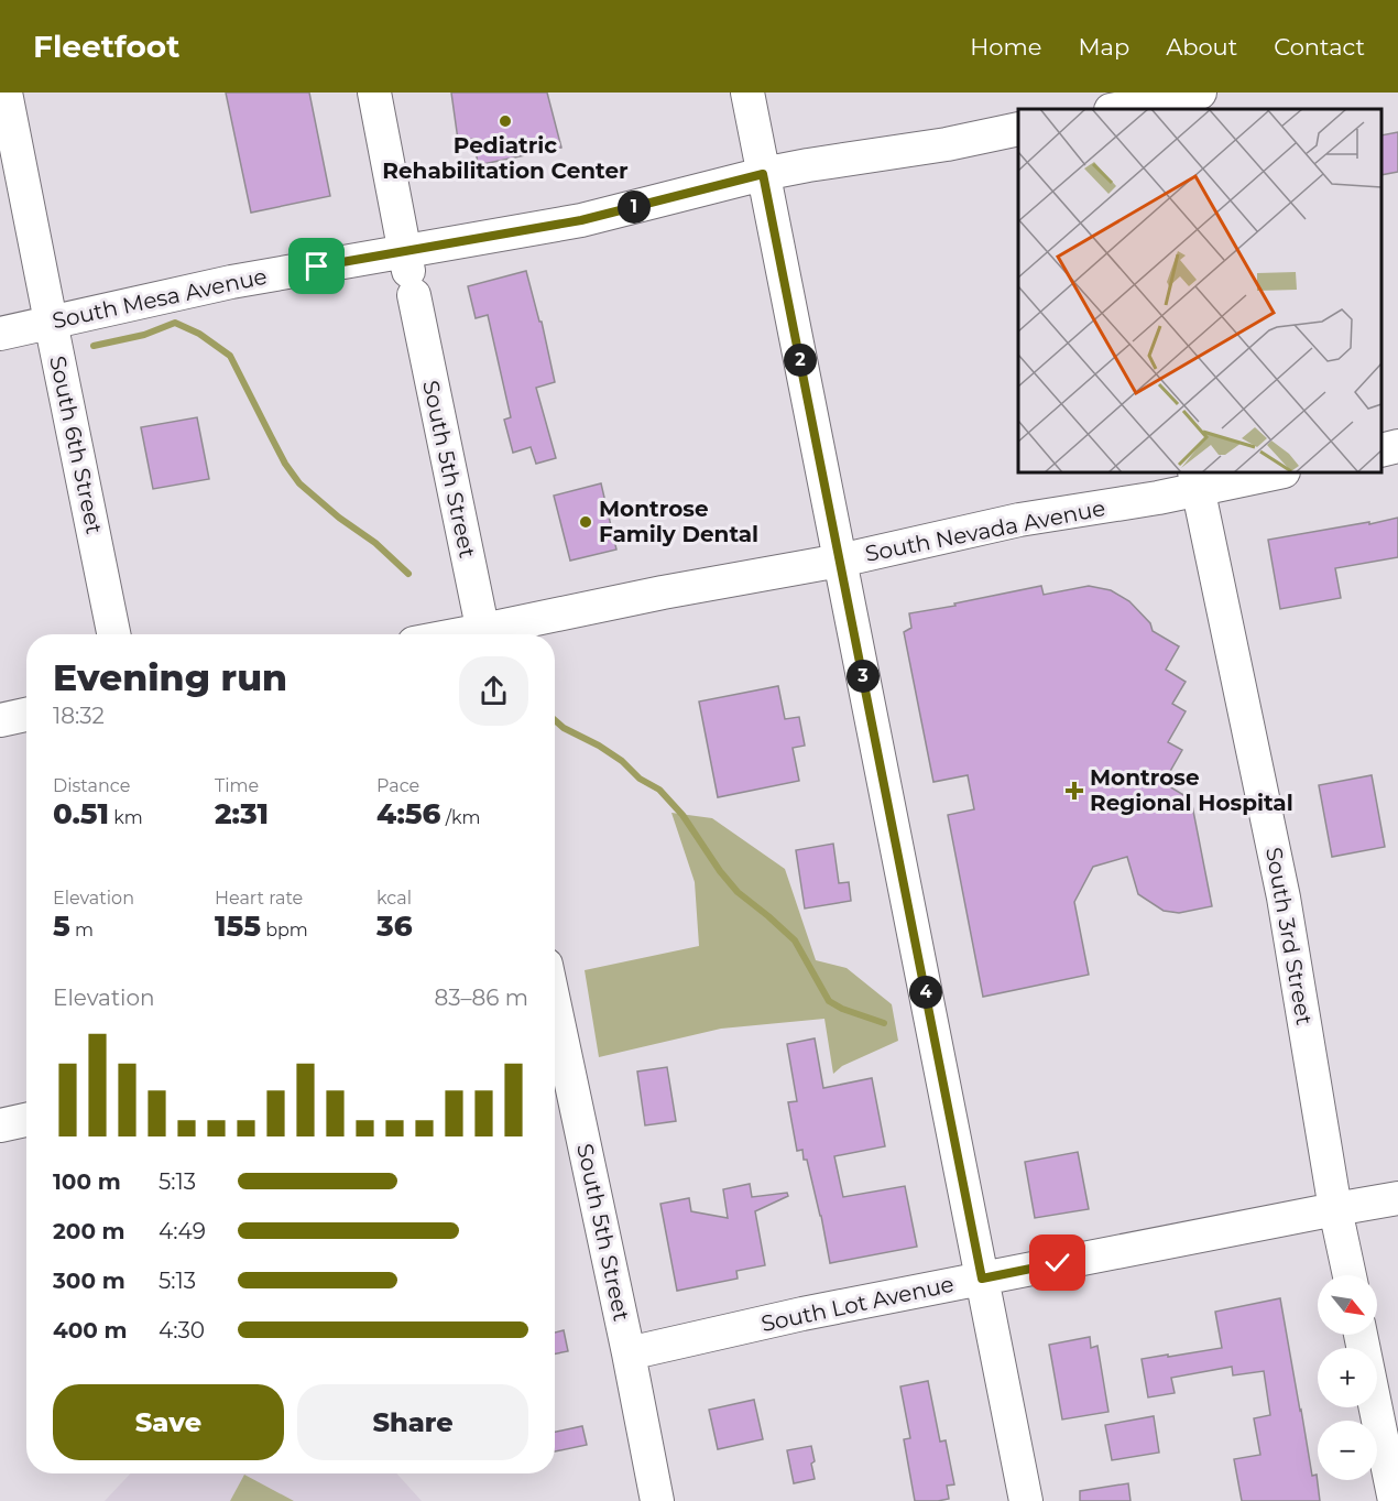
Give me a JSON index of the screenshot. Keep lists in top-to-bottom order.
{
  "streets": {
    "street": [
      "South Mesa Avenue",
      "South 6th Street",
      "South 5th Street",
      "South Nevada Avenue",
      "South 3rd Street",
      "South Lot Avenue"
    ]
  },
  "crossings": [
    ["South Mesa Avenue", "South 6th Street"],
    ["South Mesa Avenue", "South 5th Street"],
    ["South 5th Street", "South Lot Avenue"],
    ["South Nevada Avenue", "South 3rd Street"],
    ["South 3rd Street", "South Lot Avenue"]
  ],
  "places": {
    "other": ["Pediatric Rehabilitation Center", "Montrose Family Dental"],
    "health": ["Montrose Regional Hospital"]
  },
  "north": "bottom right",
  "page": {
    "header": "Fleetfoot",
    "nav": [
      "Home",
      "Map",
      "About",
      "Contact"
    ],
    "pins": [
      "1",
      "2",
      "3",
      "4"
    ],
    "heading": ["Evening run", "18:32"],
    "stats": [
      ["Distance", "0.51 km"],
      ["Time", "2:31"],
      ["Pace", "4:56 /km"],
      ["Elevation", "5 m"],
      ["Heart rate", "155 bpm"],
      ["kcal", "36"]
    ],
    "chart": ["Elevation", "83–86 m"],
    "list": [
      {
        "name": "100 m",
        "note": "5:13"
      },
      {
        "name": "200 m",
        "note": "4:49"
      },
      {
        "name": "300 m",
        "note": "5:13"
      },
      {
        "name": "400 m",
        "note": "4:30"
      }
    ],
    "map_buttons": ["+", "−"],
    "buttons": ["Save", "Share"]
  }
}
